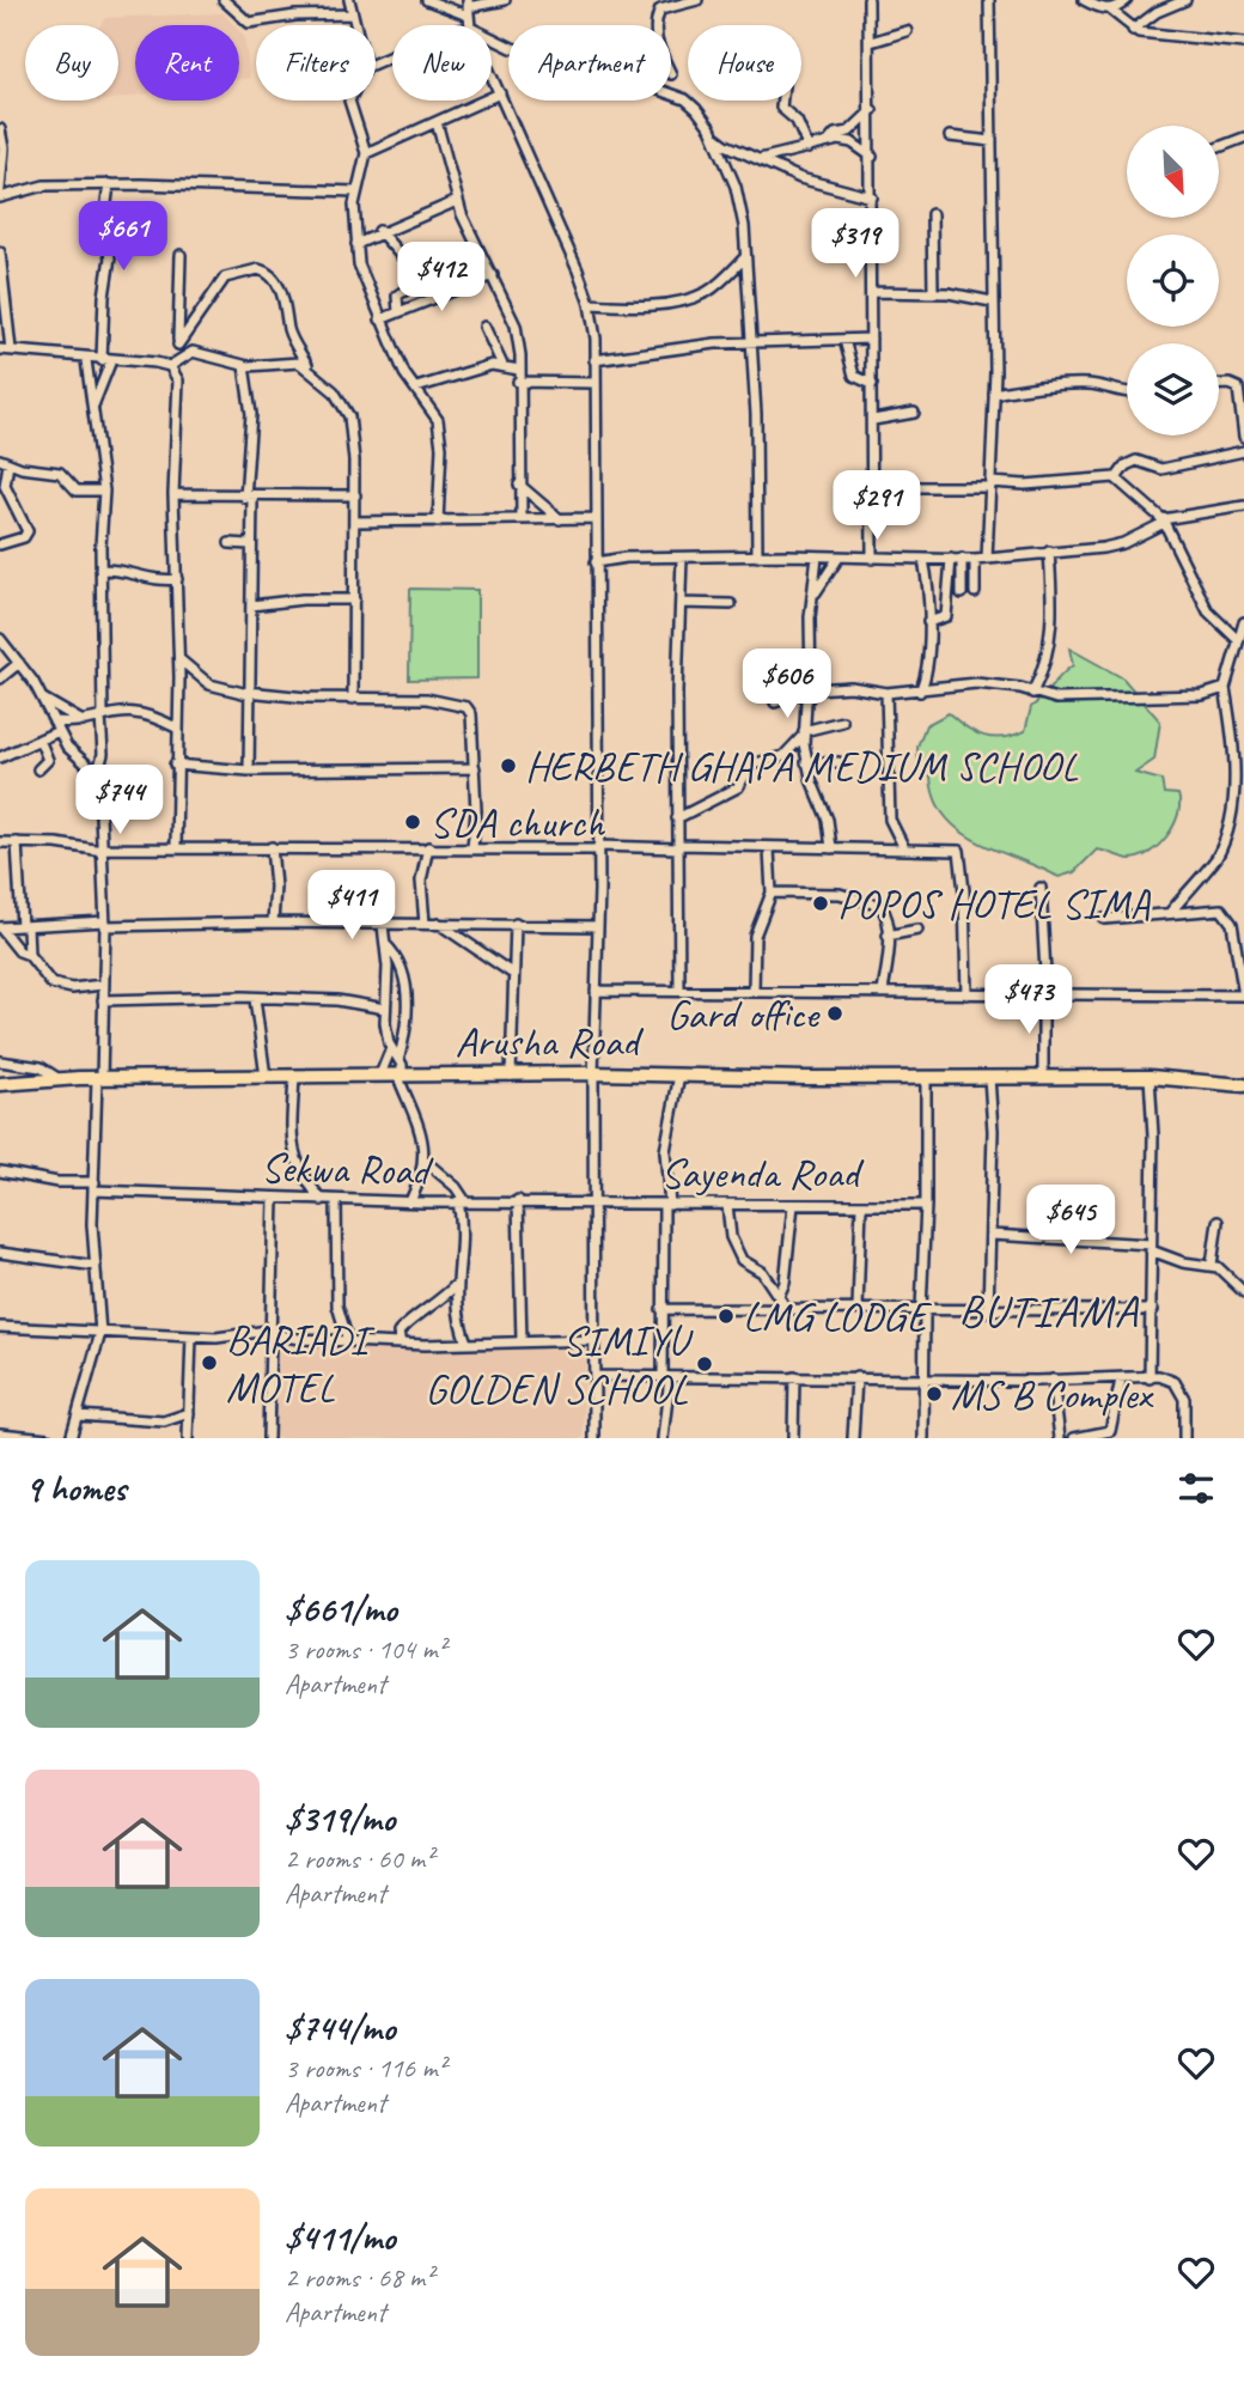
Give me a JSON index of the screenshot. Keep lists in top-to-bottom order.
{
  "streets": {
    "main road": ["Arusha Road"],
    "street": ["Sekwa Road", "Sayenda Road"]
  },
  "crossings": [
    ["Arusha Road", "Sekwa Road"],
    ["Sekwa Road", "Sayenda Road"]
  ],
  "districts": ["BUTIAMA"],
  "places": [
    "HERBETH GHAPA MEDIUM SCHOOL",
    "SDA church",
    "POPOS HOTEL SIMA",
    "Gard office",
    "LMG LODGE",
    "BARIADI MOTEL",
    "SIMIYU GOLDEN SCHOOL",
    "MS B Complex"
  ],
  "north": "bottom right",
  "page": {
    "chip": [
      "Buy",
      "Rent",
      "Filters",
      "New",
      "Apartment",
      "House"
    ],
    "price": [
      "$661",
      "$319",
      "$412",
      "$291",
      "$606",
      "$744",
      "$411",
      "$473",
      "$645"
    ],
    "heading": "9 homes",
    "list": [
      {
        "name": "$661/mo",
        "note": "3 rooms · 104 m² · Apartment"
      },
      {
        "name": "$319/mo",
        "note": "2 rooms · 60 m² · Apartment"
      },
      {
        "name": "$744/mo",
        "note": "3 rooms · 116 m² · Apartment"
      },
      {
        "name": "$411/mo",
        "note": "2 rooms · 68 m² · Apartment"
      }
    ]
  }
}
